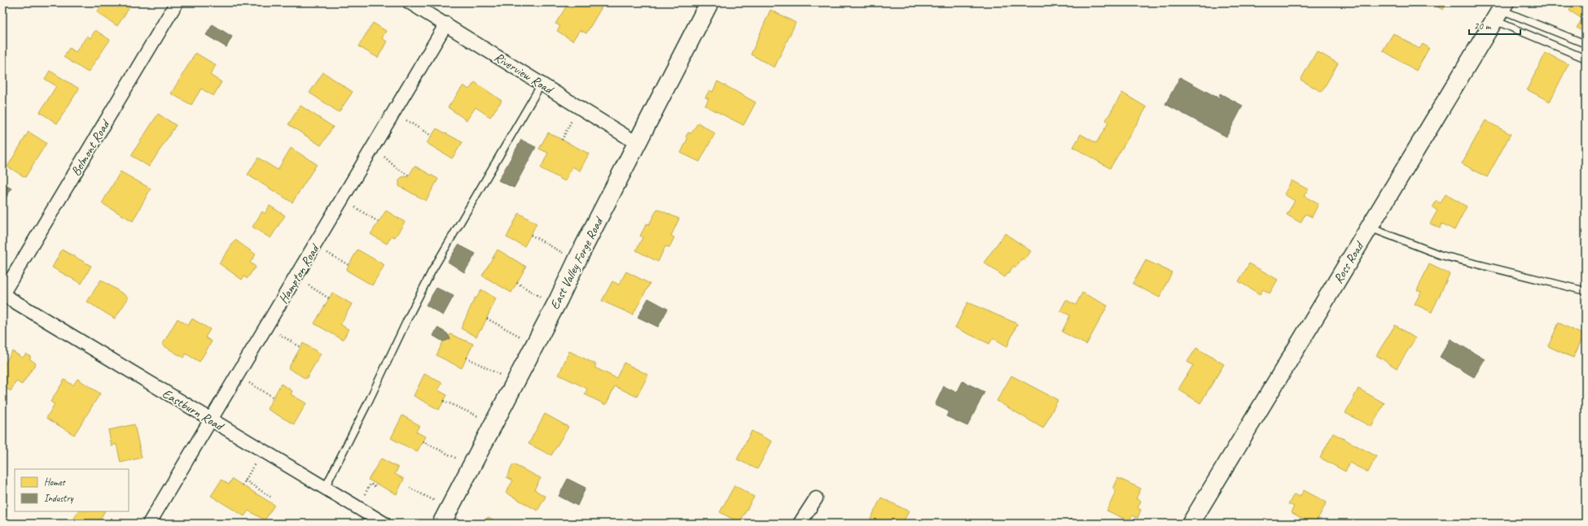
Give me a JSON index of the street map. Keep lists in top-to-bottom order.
{
  "streets": {
    "main road": ["East Valley Forge Road"],
    "street": [
      "Riverview Road",
      "Belmont Road",
      "Ross Road",
      "Hampton Road",
      "Eastburn Road"
    ]
  },
  "crossings": [
    ["Riverview Road", "East Valley Forge Road"],
    ["Riverview Road", "Hampton Road"],
    ["Belmont Road", "Eastburn Road"],
    ["Hampton Road", "Eastburn Road"]
  ],
  "legend": ["Homes", "Industry"],
  "scale_bar": "20 m"
}
